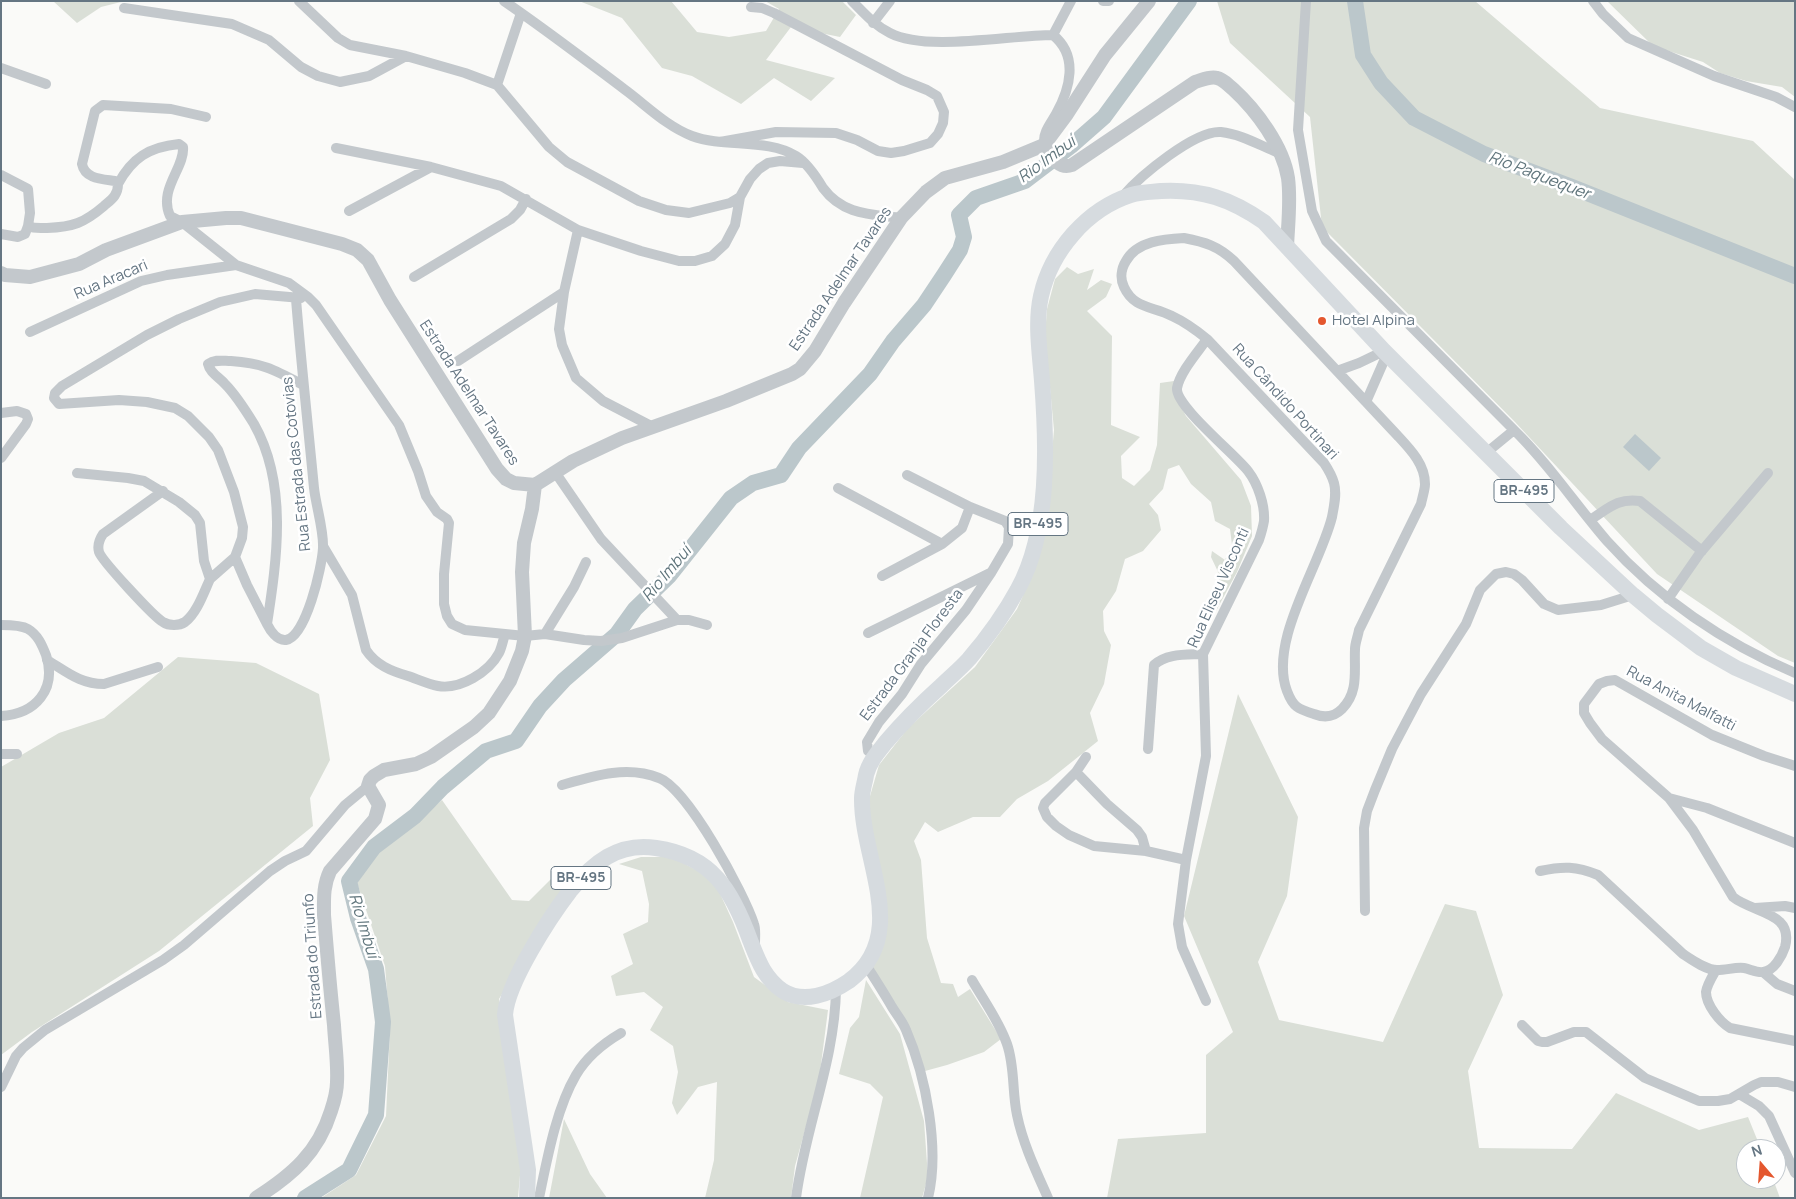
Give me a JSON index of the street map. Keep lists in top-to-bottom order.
{
  "streets": {
    "main road": ["BR-495"],
    "street": [
      "Estrada Adelmar Tavares",
      "Rua Aracari",
      "Rua Cândido Portinari",
      "Rua Estrada das Cotovias",
      "Rua Eliseu Visconti",
      "Estrada Granja Floresta",
      "Rua Anita Malfatti",
      "Estrada do Triunfo"
    ]
  },
  "crossings": [
    ["Rua Cândido Portinari", "Rua Eliseu Visconti"],
    ["BR-495", "Estrada Granja Floresta"]
  ],
  "water": ["Rio Imbuí", "Rio Paquequer"],
  "places": ["Hotel Alpina"],
  "north": "top"
}
